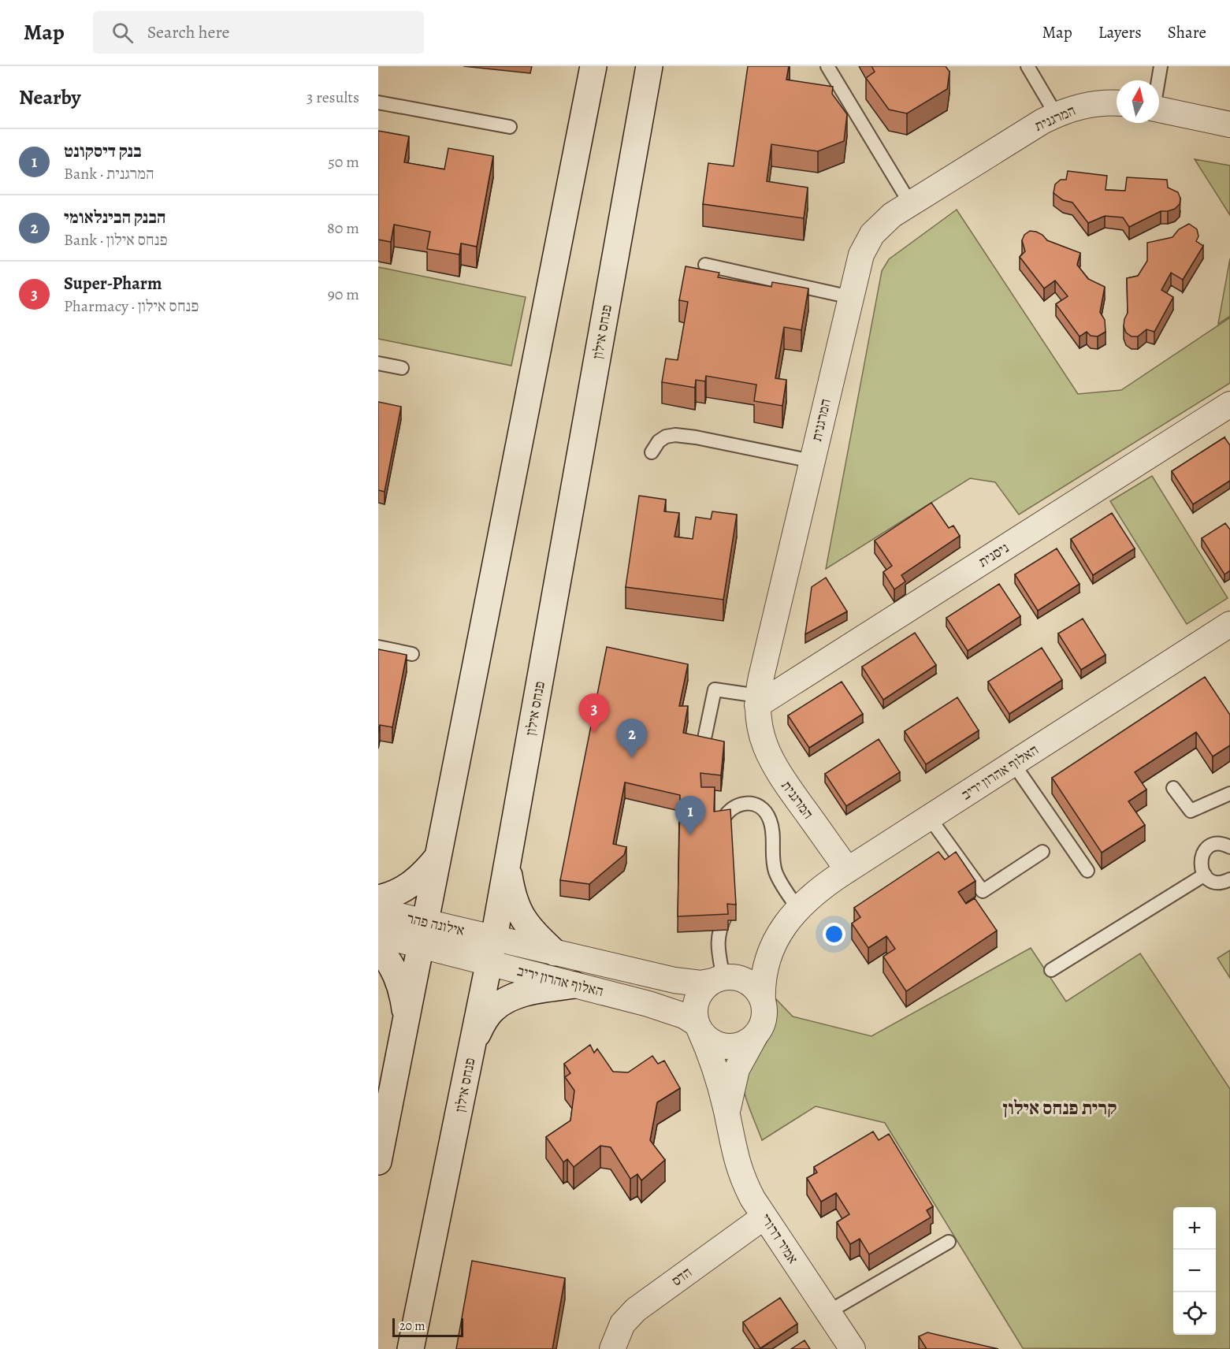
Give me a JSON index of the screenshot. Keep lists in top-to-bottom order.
{
  "streets": {
    "street": [
      "המרגנית",
      "פנחס אילון",
      "ניסנית",
      "האלוף אהרון יריב",
      "אילונה פהר",
      "אמיר דרורי",
      "הדס"
    ]
  },
  "crossings": [
    ["המרגנית", "ניסנית"],
    ["המרגנית", "האלוף אהרון יריב"],
    ["פנחס אילון", "האלוף אהרון יריב"],
    ["פנחס אילון", "אילונה פהר"],
    ["האלוף אהרון יריב", "אילונה פהר"],
    ["האלוף אהרון יריב", "אמיר דרורי"],
    ["אמיר דרורי", "הדס"]
  ],
  "districts": ["קרית פנחס אילון"],
  "scale_bar": "20 m",
  "north": "top",
  "page": {
    "header": "Map",
    "search": "Search here",
    "nav": ["Map", "Layers", "Share"],
    "heading": ["Nearby", "3 results"],
    "list": [
      {
        "mark": "1",
        "name": "בנק דיסקונט",
        "note": "Bank · המרגנית",
        "value": "50 m"
      },
      {
        "mark": "2",
        "name": "הבנק הבינלאומי",
        "note": "Bank · פנחס אילון",
        "value": "80 m"
      },
      {
        "mark": "3",
        "name": "Super-Pharm",
        "note": "Pharmacy · פנחס אילון",
        "value": "90 m"
      }
    ],
    "pins": ["3", "2", "1"],
    "map_buttons": ["+", "−"],
    "scale": "20 m"
  }
}
